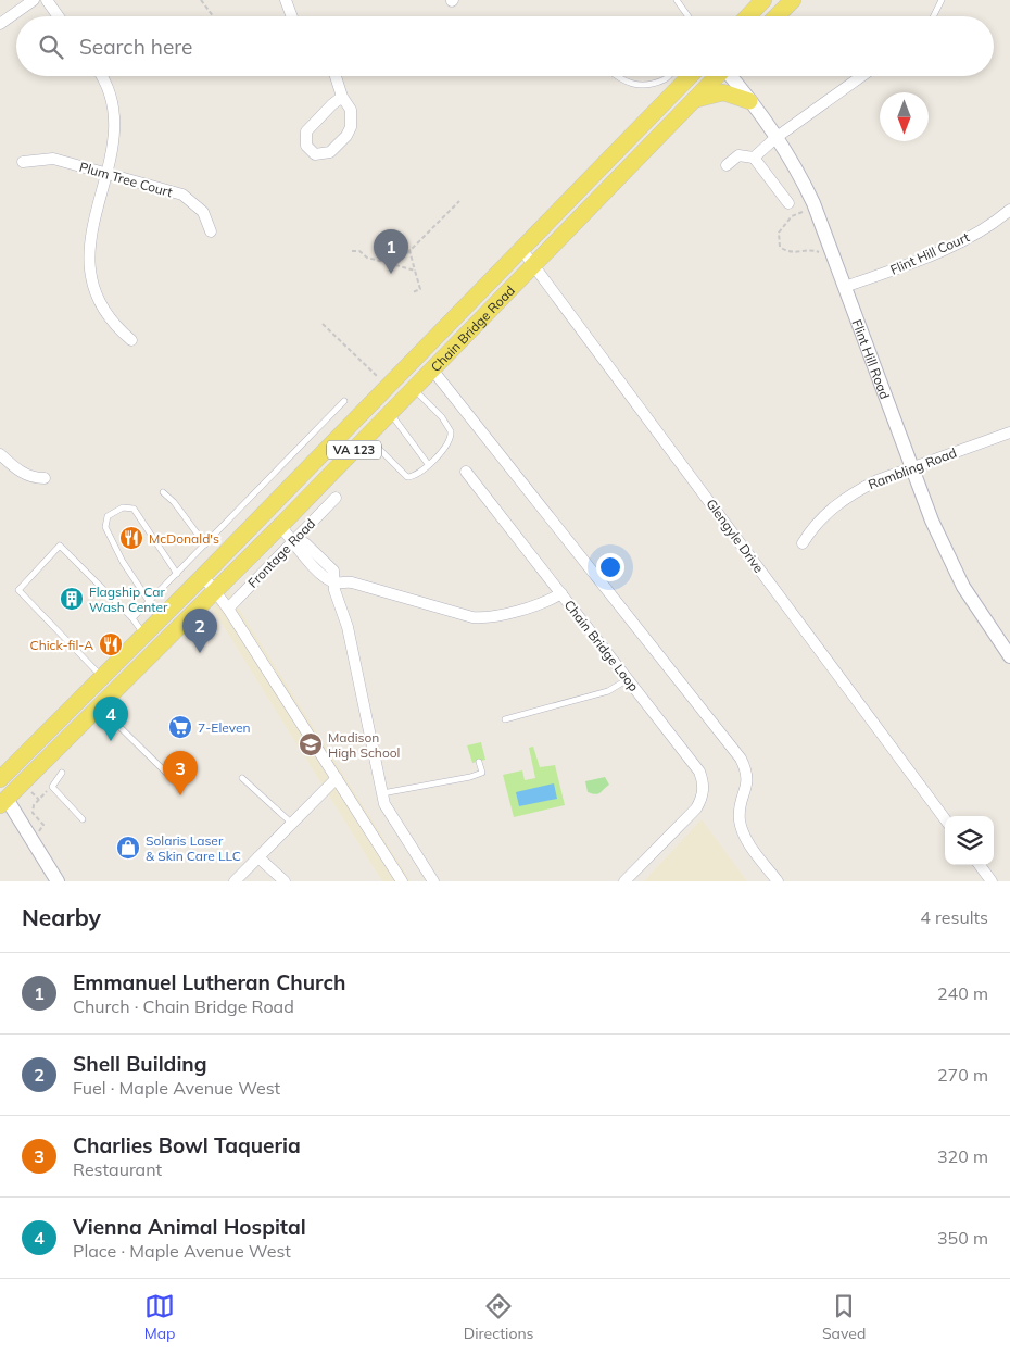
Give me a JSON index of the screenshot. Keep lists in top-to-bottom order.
{
  "streets": {
    "main road": ["Chain Bridge Road", "VA 123"],
    "street": [
      "Plum Tree Court",
      "Flint Hill Court",
      "Flint Hill Road",
      "Rambling Road",
      "Glengyle Drive",
      "Frontage Road",
      "Chain Bridge Loop"
    ]
  },
  "crossings": [
    ["Flint Hill Court", "Flint Hill Road"],
    ["Chain Bridge Road", "VA 123"],
    ["Chain Bridge Road", "Glengyle Drive"],
    ["Flint Hill Road", "Rambling Road"]
  ],
  "places": {
    "restaurant": ["McDonald's", "Chick-fil-A"],
    "building": ["Flagship Car Wash Center"],
    "supermarket": ["7-Eleven"],
    "school or university": ["Madison High School"],
    "shop": ["Solaris Laser & Skin Care LLC"]
  },
  "north": "bottom",
  "page": {
    "search": "Search here",
    "pins": [
      "1",
      "2",
      "4",
      "3"
    ],
    "heading": ["Nearby", "4 results"],
    "list": [
      {
        "mark": "1",
        "name": "Emmanuel Lutheran Church",
        "note": "Church · Chain Bridge Road",
        "value": "240 m"
      },
      {
        "mark": "2",
        "name": "Shell Building",
        "note": "Fuel · Maple Avenue West",
        "value": "270 m"
      },
      {
        "mark": "3",
        "name": "Charlies Bowl Taqueria",
        "note": "Restaurant",
        "value": "320 m"
      },
      {
        "mark": "4",
        "name": "Vienna Animal Hospital",
        "note": "Place · Maple Avenue West",
        "value": "350 m"
      }
    ],
    "nav": ["Map", "Directions", "Saved"]
  }
}
